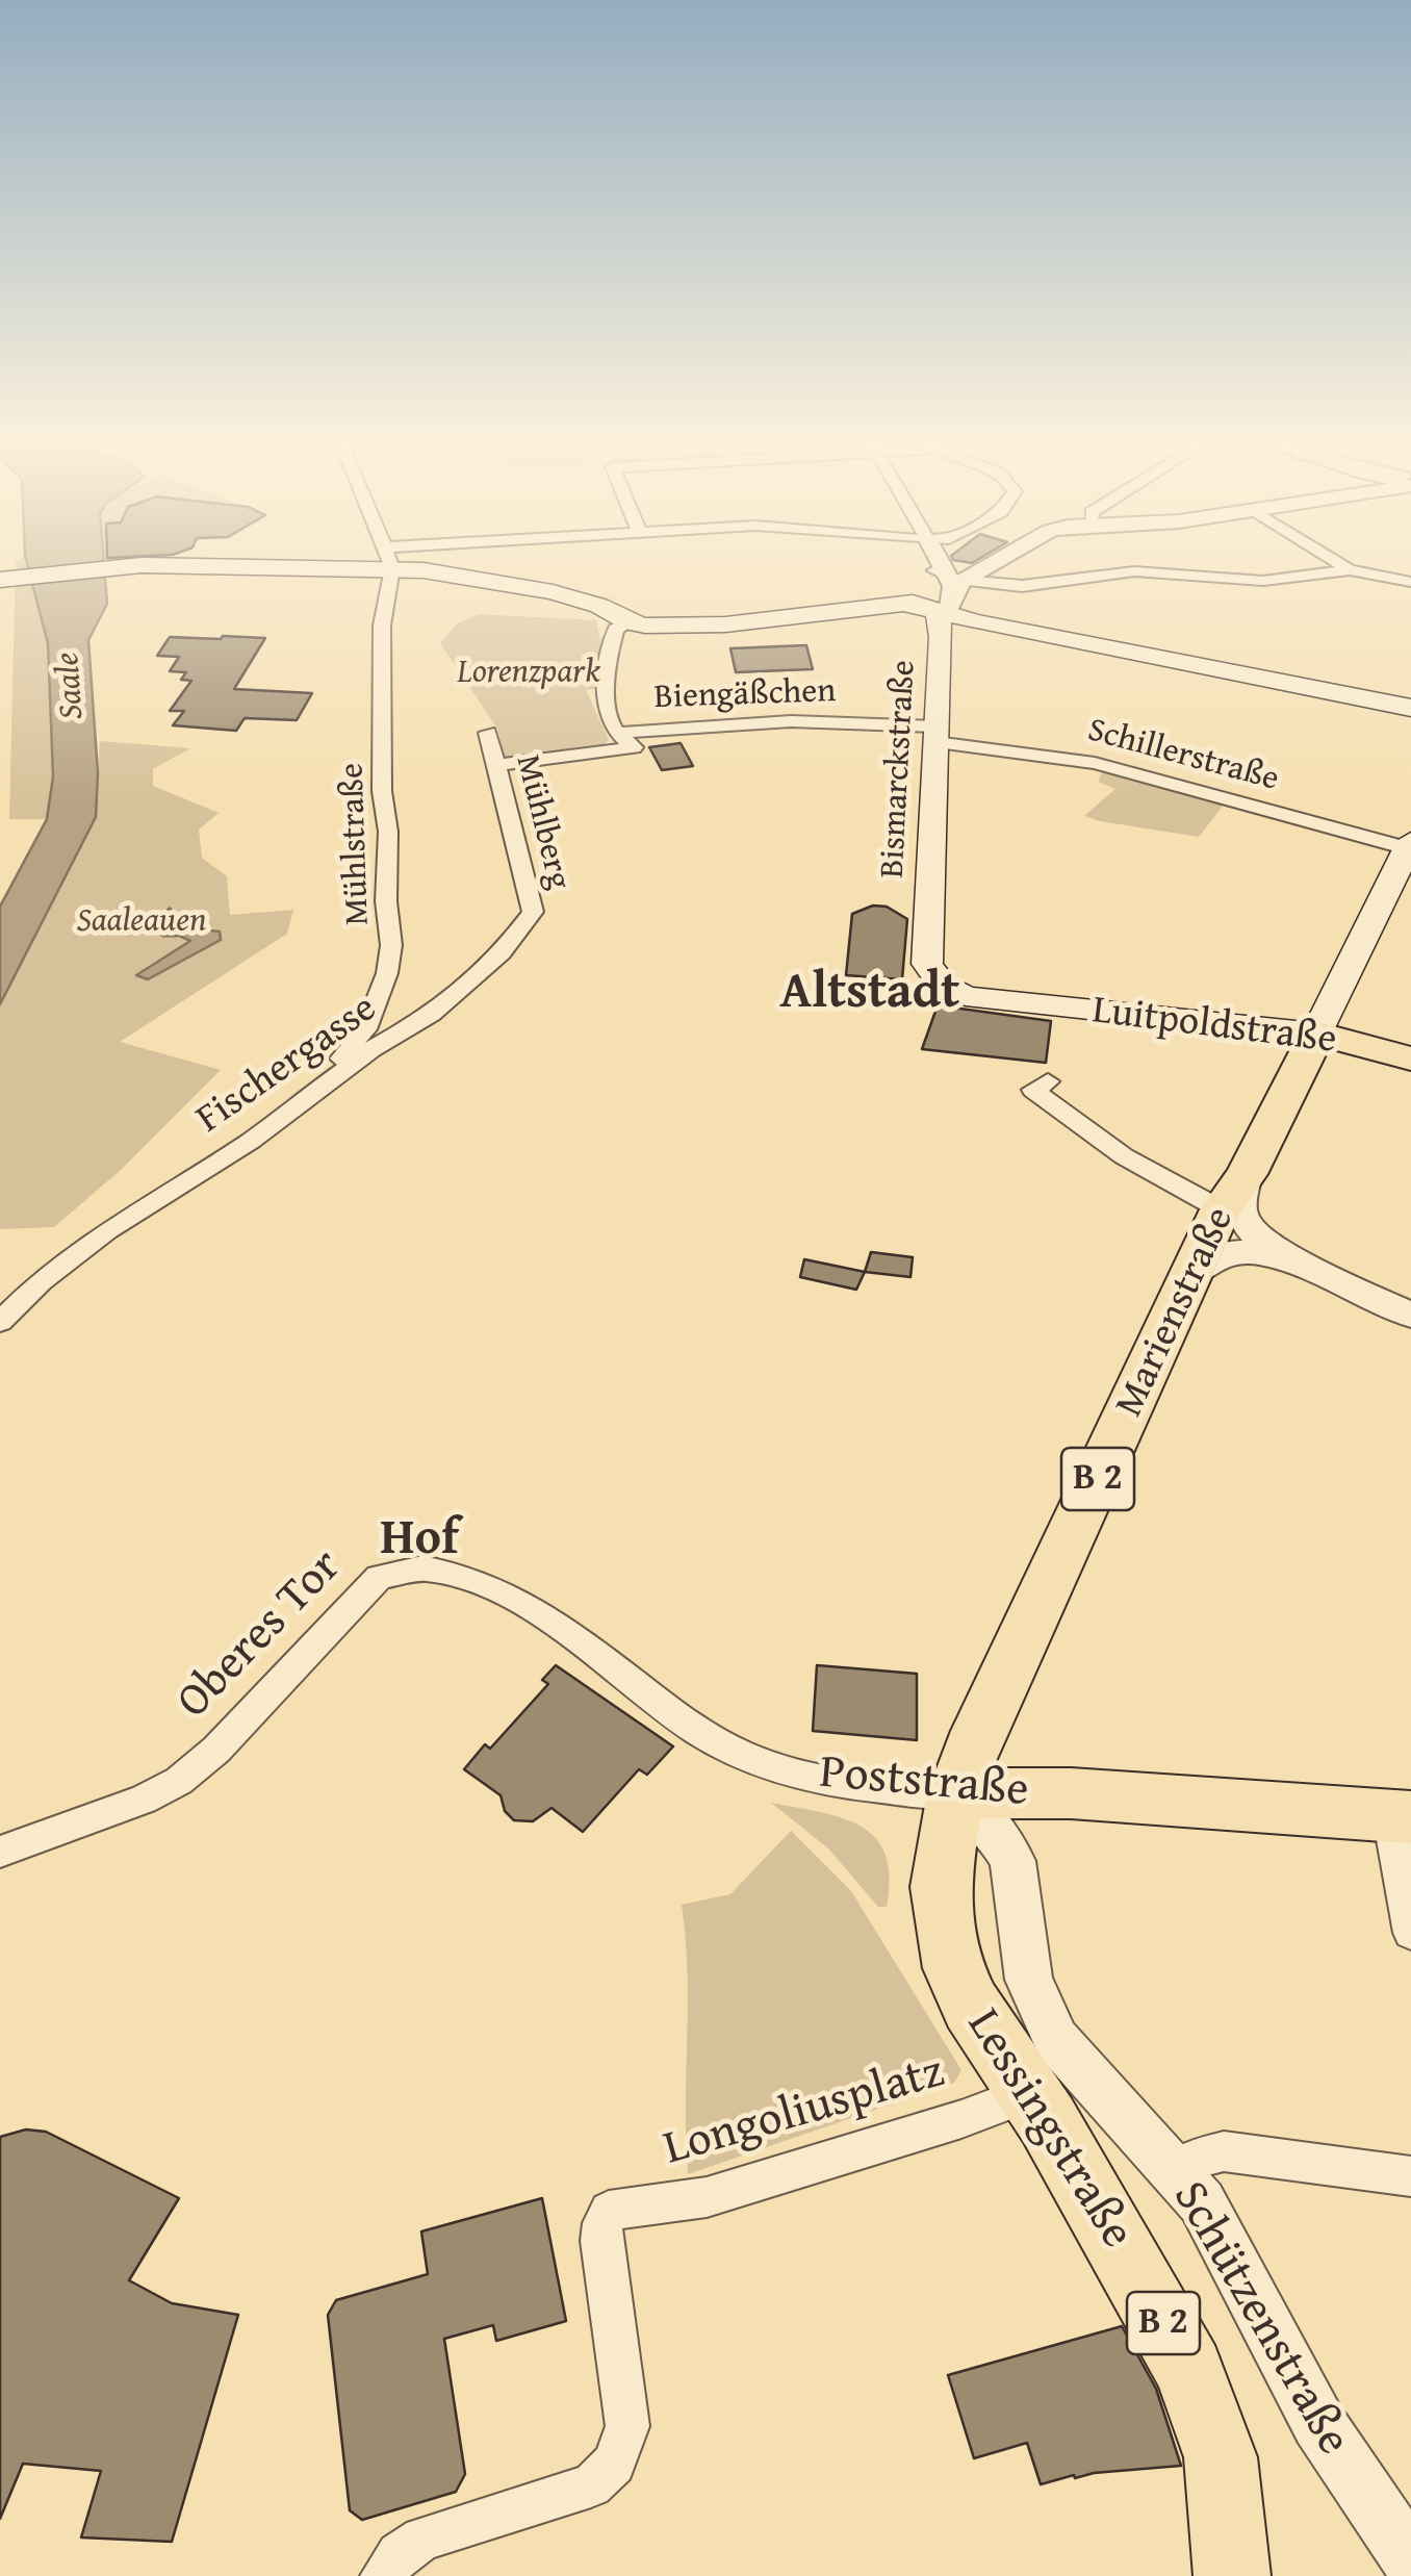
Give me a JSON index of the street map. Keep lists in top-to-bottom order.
{
  "streets": {
    "main road": [
      "Bismarckstraße",
      "Luitpoldstraße",
      "Marienstraße",
      "B 2",
      "Poststraße",
      "Lessingstraße"
    ],
    "street": [
      "Biengäßchen",
      "Schillerstraße",
      "Mühlberg",
      "Mühlstraße",
      "Fischergasse",
      "Oberes Tor",
      "Longoliusplatz",
      "Schützenstraße"
    ]
  },
  "crossings": [
    ["Biengäßchen", "Schillerstraße"],
    ["Biengäßchen", "Bismarckstraße"],
    ["Schillerstraße", "Bismarckstraße"],
    ["Schillerstraße", "Marienstraße"],
    ["Bismarckstraße", "Luitpoldstraße"],
    ["Mühlberg", "Fischergasse"],
    ["Mühlstraße", "Fischergasse"],
    ["Luitpoldstraße", "Marienstraße"],
    ["Marienstraße", "Poststraße"],
    ["Marienstraße", "Lessingstraße"],
    ["Marienstraße", "Schützenstraße"],
    ["Oberes Tor", "Poststraße"],
    ["Poststraße", "Lessingstraße"],
    ["Poststraße", "Schützenstraße"],
    ["Longoliusplatz", "Lessingstraße"],
    ["Longoliusplatz", "Schützenstraße"],
    ["Lessingstraße", "Schützenstraße"]
  ],
  "districts": ["Altstadt", "Hof"],
  "water": ["Saale"],
  "parks": ["Lorenzpark", "Saaleauen"]
}
